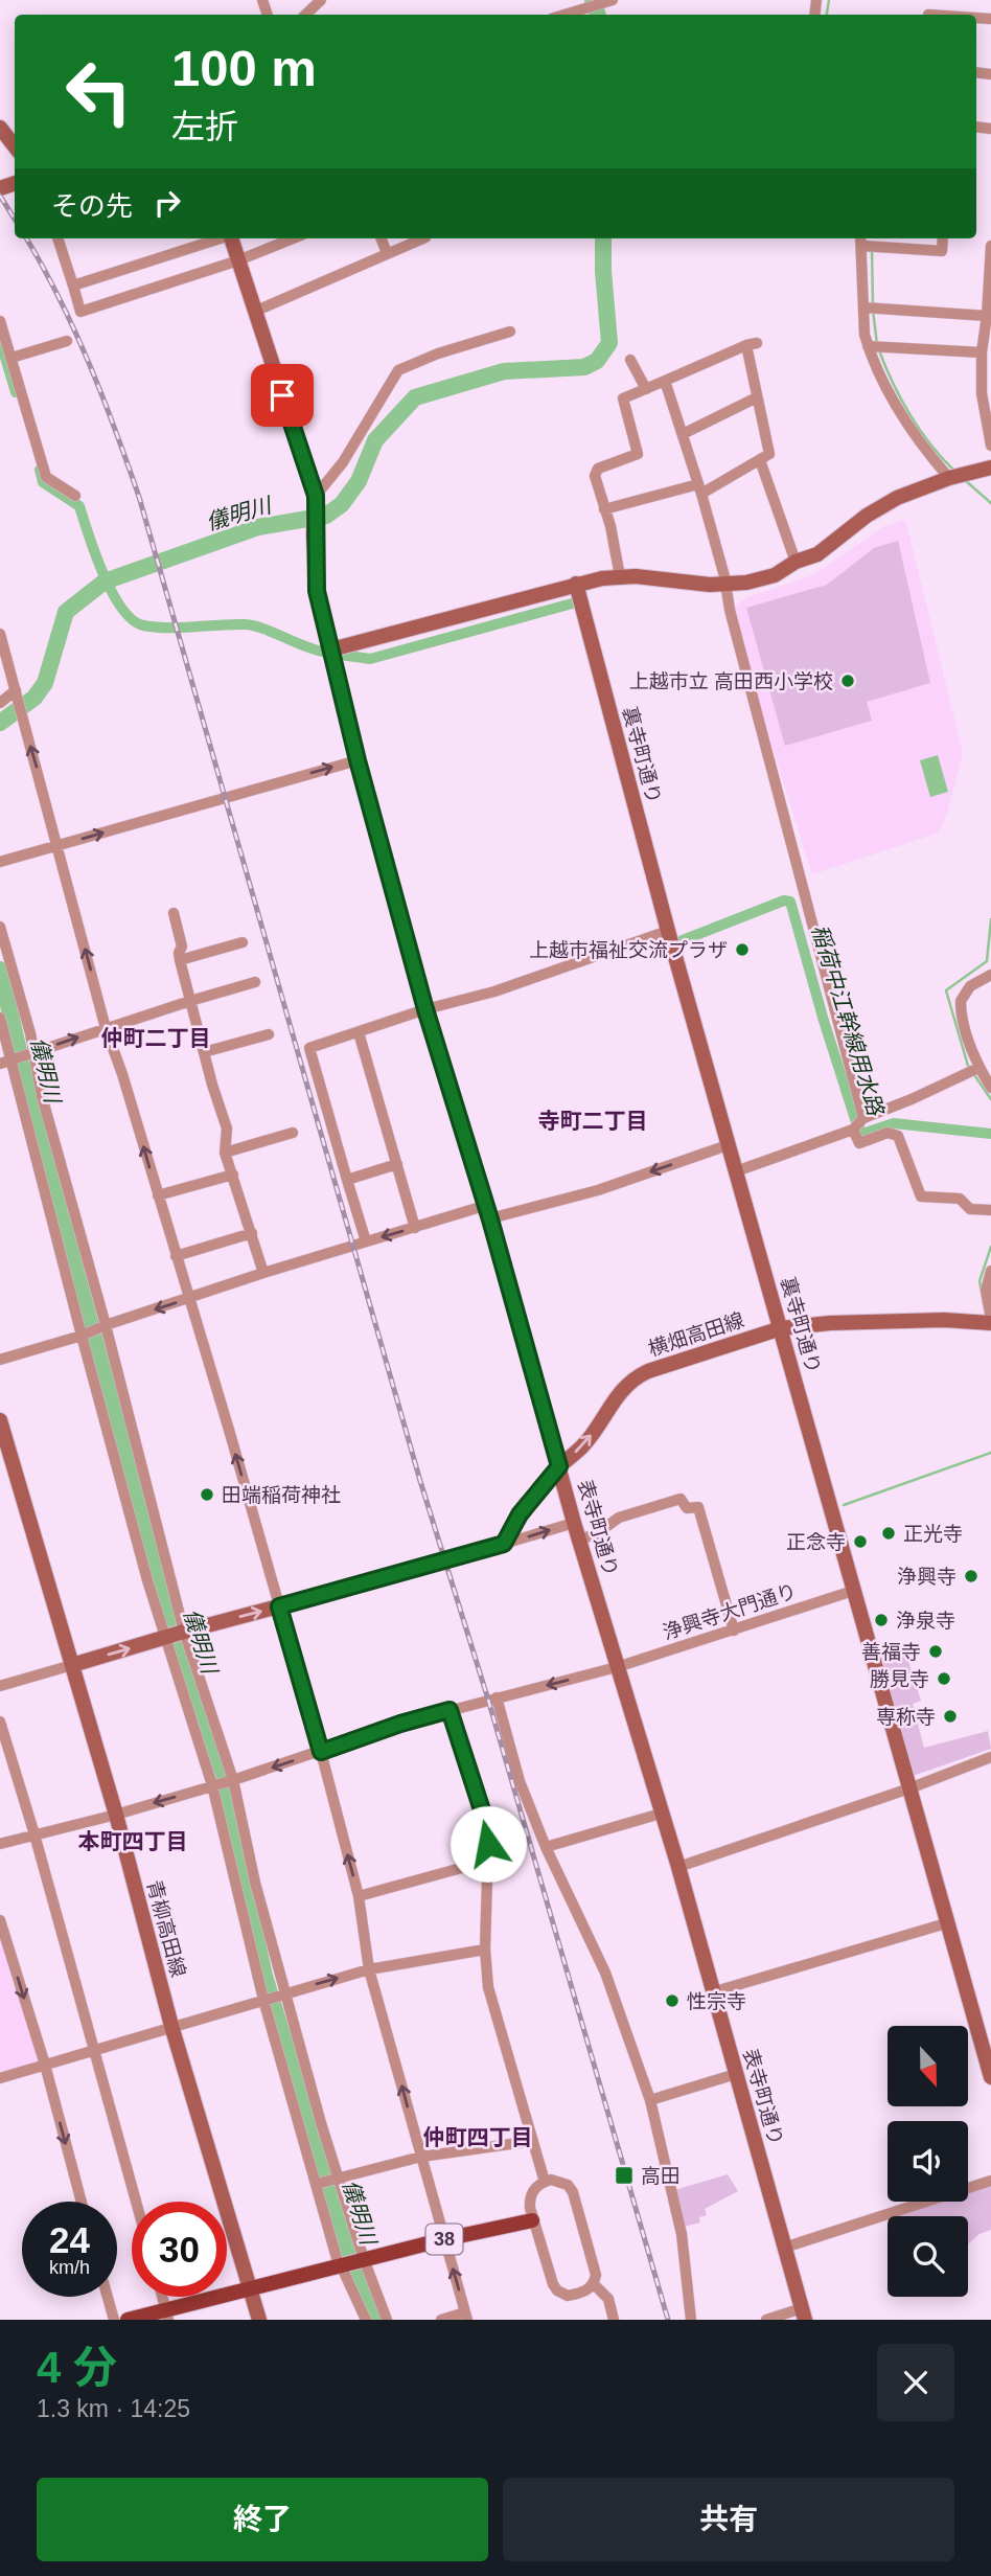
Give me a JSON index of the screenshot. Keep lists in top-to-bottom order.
{
  "streets": {
    "main road": ["38"],
    "street": [
      "裏寺町通り",
      "横畑高田線",
      "表寺町通り",
      "浄興寺大門通り",
      "青柳高田線"
    ]
  },
  "crossings": [
    ["裏寺町通り", "横畑高田線"],
    ["裏寺町通り", "浄興寺大門通り"],
    ["横畑高田線", "表寺町通り"],
    ["表寺町通り", "浄興寺大門通り"],
    ["浄興寺大門通り", "青柳高田線"],
    ["青柳高田線", "38"]
  ],
  "one_way": ["横畑高田線", "浄興寺大門通り"],
  "districts": [
    "仲町二丁目",
    "寺町二丁目",
    "本町四丁目",
    "仲町四丁目"
  ],
  "water": ["儀明川", "稲荷中江幹線用水路"],
  "places": {
    "other": [
      "上越市立 高田西小学校",
      "上越市福祉交流プラザ",
      "田端稲荷神社",
      "正光寺",
      "正念寺",
      "浄興寺",
      "浄泉寺",
      "善福寺",
      "勝見寺",
      "専称寺",
      "性宗寺"
    ],
    "transit": ["高田"]
  },
  "north": "bottom",
  "page": {
    "turn": ["100 m", "左折"],
    "then": "その先",
    "speed": "24 km/h",
    "limit": "30",
    "heading": ["4 分", "1.3 km · 14:25"],
    "buttons": ["終了", "共有"]
  }
}
